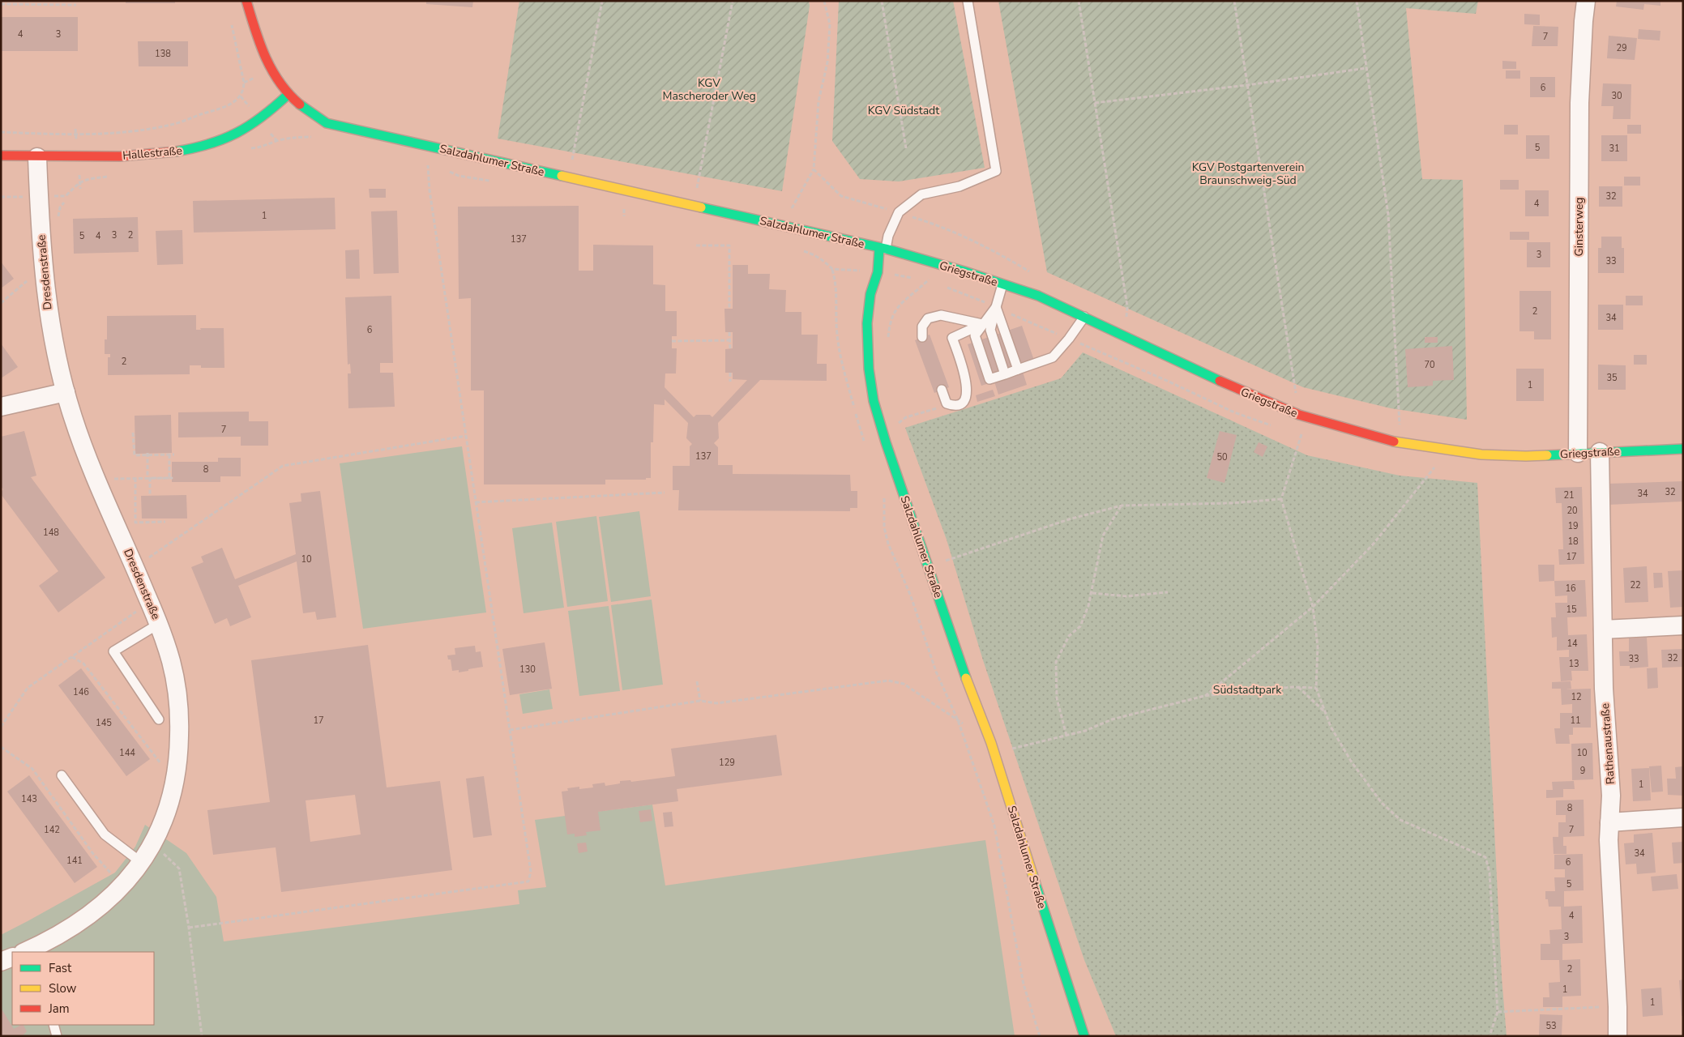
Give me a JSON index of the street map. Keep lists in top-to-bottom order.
{
  "streets": {
    "main road": ["Hallestraße", "Salzdahlumer Straße", "Griegstraße"],
    "street": ["Ginsterweg", "Dresdenstraße", "Rathenaustraße"]
  },
  "crossings": [
    ["Hallestraße", "Salzdahlumer Straße"],
    ["Hallestraße", "Dresdenstraße"],
    ["Salzdahlumer Straße", "Griegstraße"],
    ["Ginsterweg", "Griegstraße"],
    ["Griegstraße", "Rathenaustraße"]
  ],
  "parks": [
    "KGV Mascheroder Weg",
    "KGV Südstadt",
    "KGV Postgartenverein Braunschweig-Süd",
    "Südstadtpark"
  ],
  "house_numbers": [
    "4",
    "3",
    "7",
    "29",
    "138",
    "6",
    "30",
    "5",
    "31",
    "32",
    "4",
    "1",
    "3",
    "2",
    "5",
    "4",
    "137",
    "3",
    "33",
    "2",
    "34",
    "6",
    "2",
    "70",
    "35",
    "1",
    "7",
    "137",
    "50",
    "8",
    "32",
    "34",
    "21",
    "20",
    "19",
    "148",
    "18",
    "17",
    "10",
    "22",
    "16",
    "15",
    "14",
    "32",
    "33",
    "13",
    "130",
    "146",
    "12",
    "17",
    "11",
    "145",
    "144",
    "10",
    "129",
    "9",
    "1",
    "143",
    "8",
    "142",
    "7",
    "34",
    "141",
    "6",
    "5",
    "4",
    "3",
    "2",
    "1",
    "1",
    "53"
  ],
  "legend": ["Fast", "Slow", "Jam"]
}
